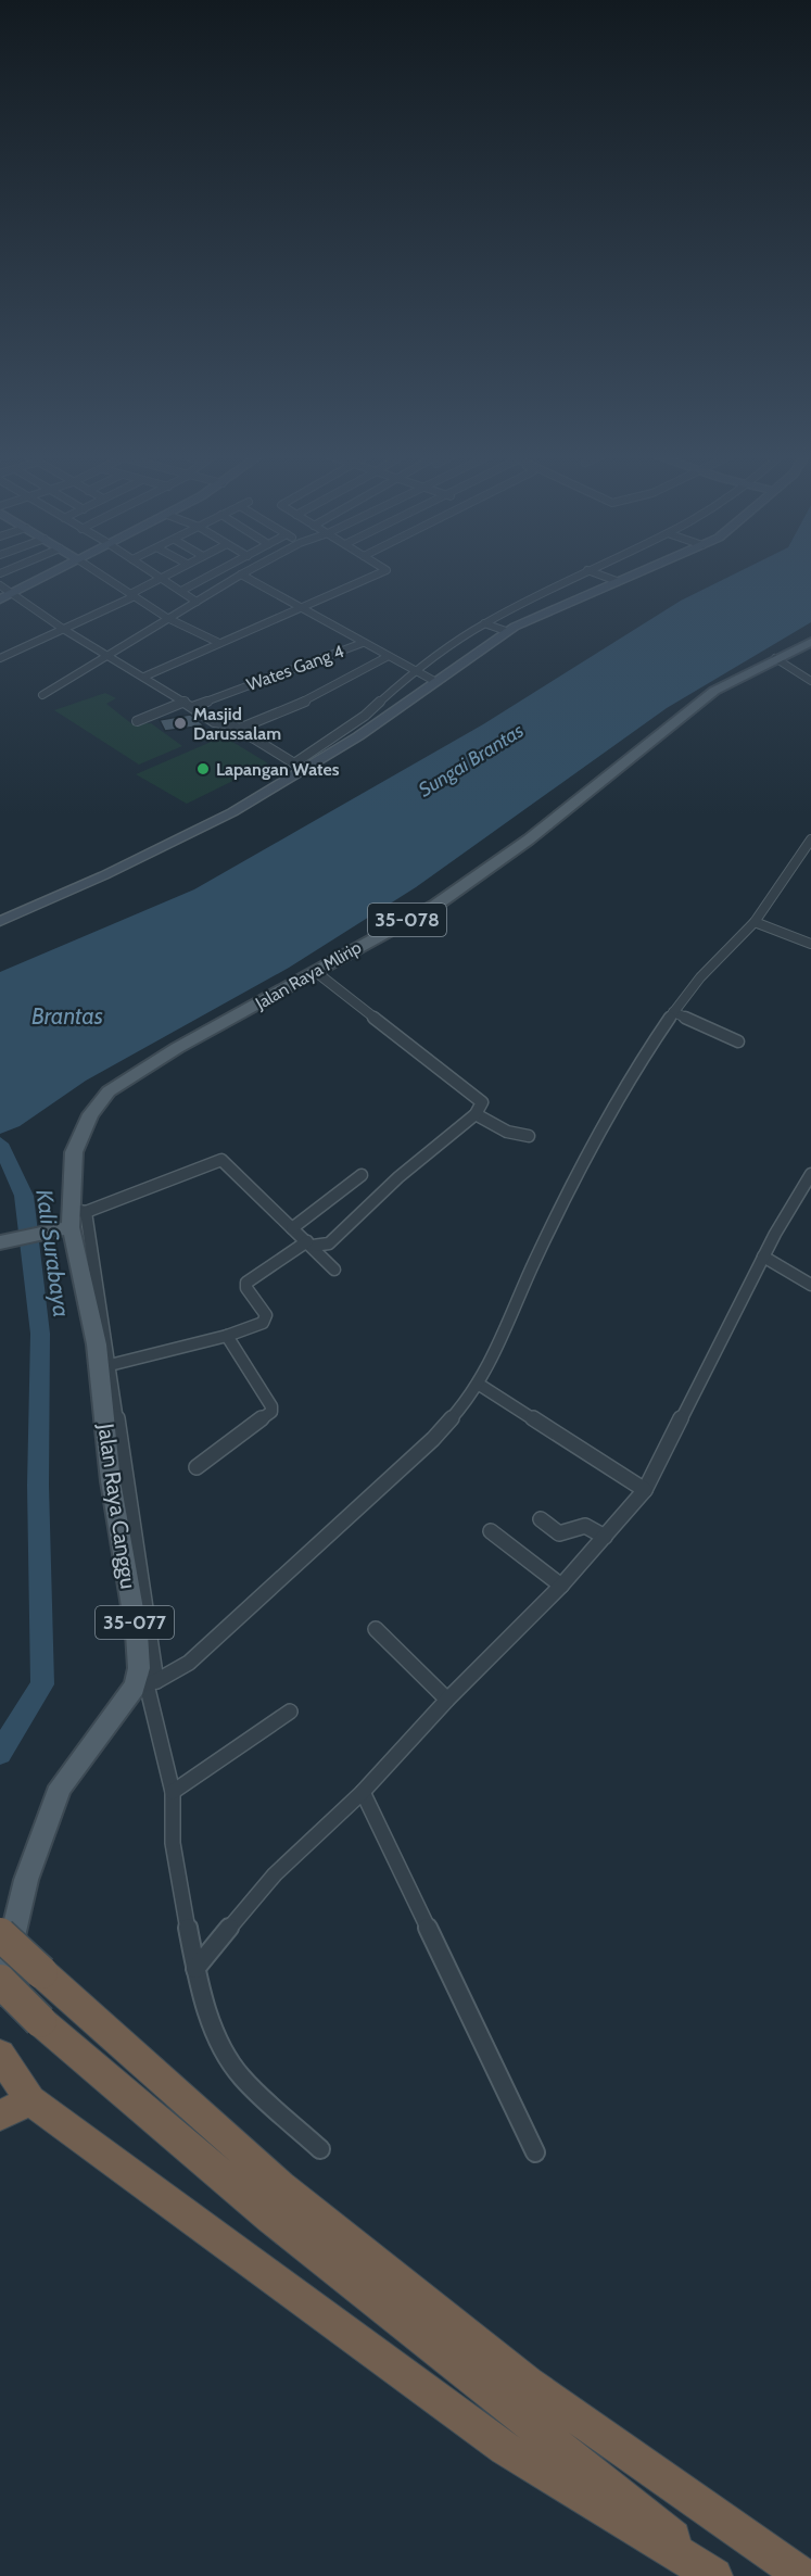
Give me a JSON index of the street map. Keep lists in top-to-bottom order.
{
  "streets": {
    "main road": [
      "35-078",
      "Jalan Raya Mlirip",
      "Jalan Raya Canggu",
      "35-077"
    ],
    "street": ["Wates Gang 4"]
  },
  "crossings": [
    ["Jalan Raya Mlirip", "Jalan Raya Canggu"]
  ],
  "water": ["Sungai Brantas", "Brantas", "Kali Surabaya"],
  "places": ["Masjid Darussalam", "Lapangan Wates"]
}
